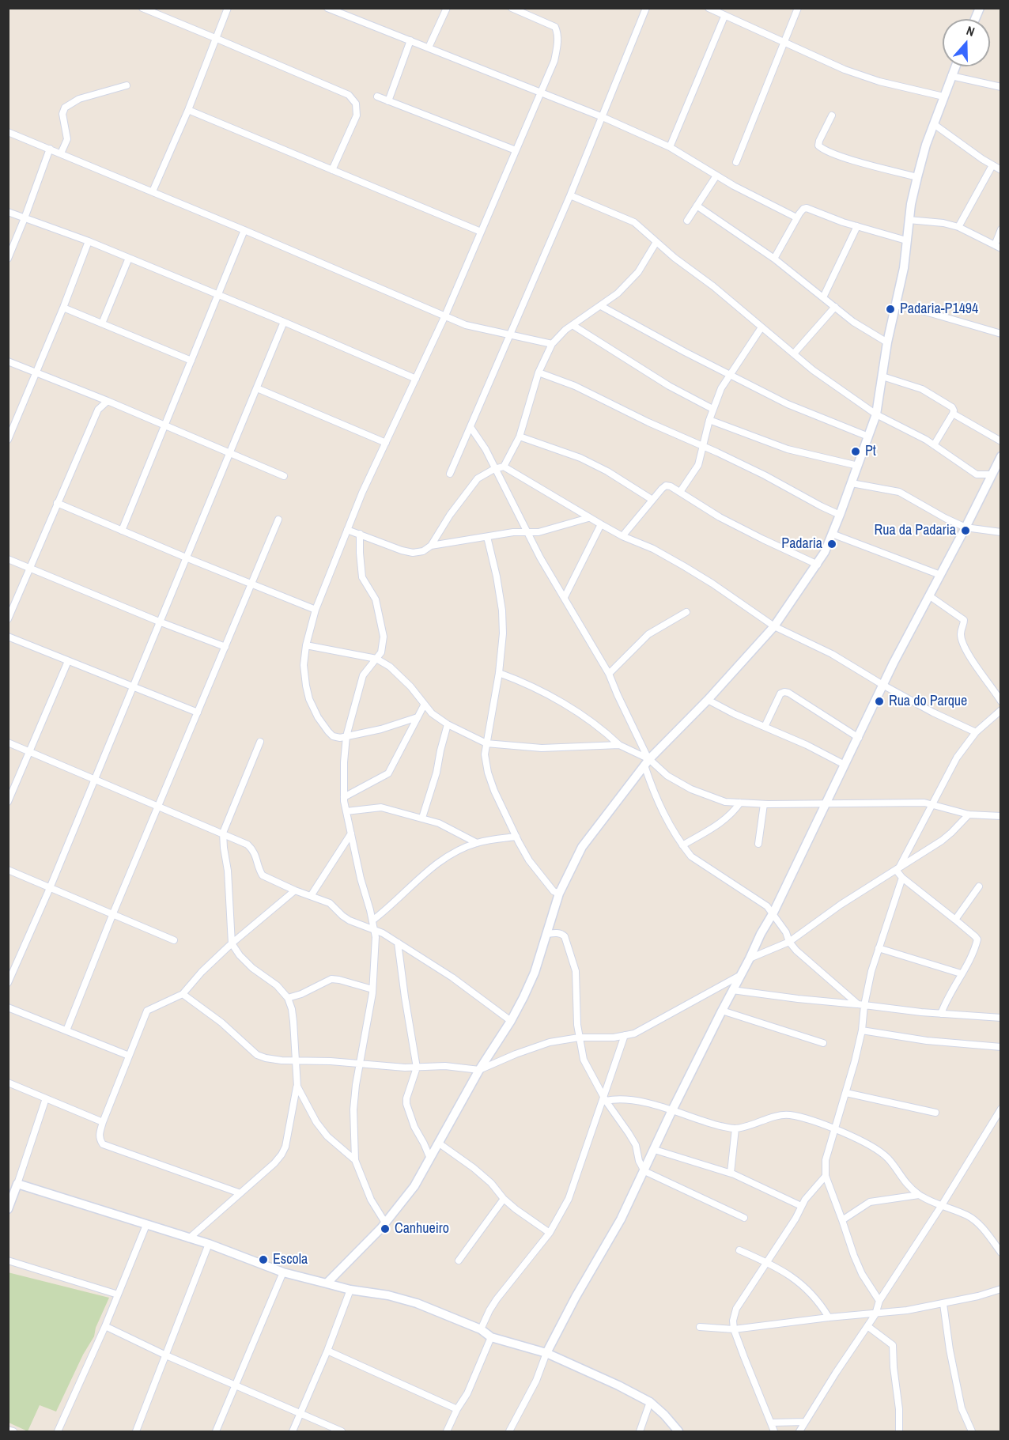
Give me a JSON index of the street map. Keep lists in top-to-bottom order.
{
  "places": [
    "Padaria-P1494",
    "Pt",
    "Rua da Padaria",
    "Padaria",
    "Rua do Parque",
    "Canhueiro",
    "Escola"
  ],
  "north": "top"
}
